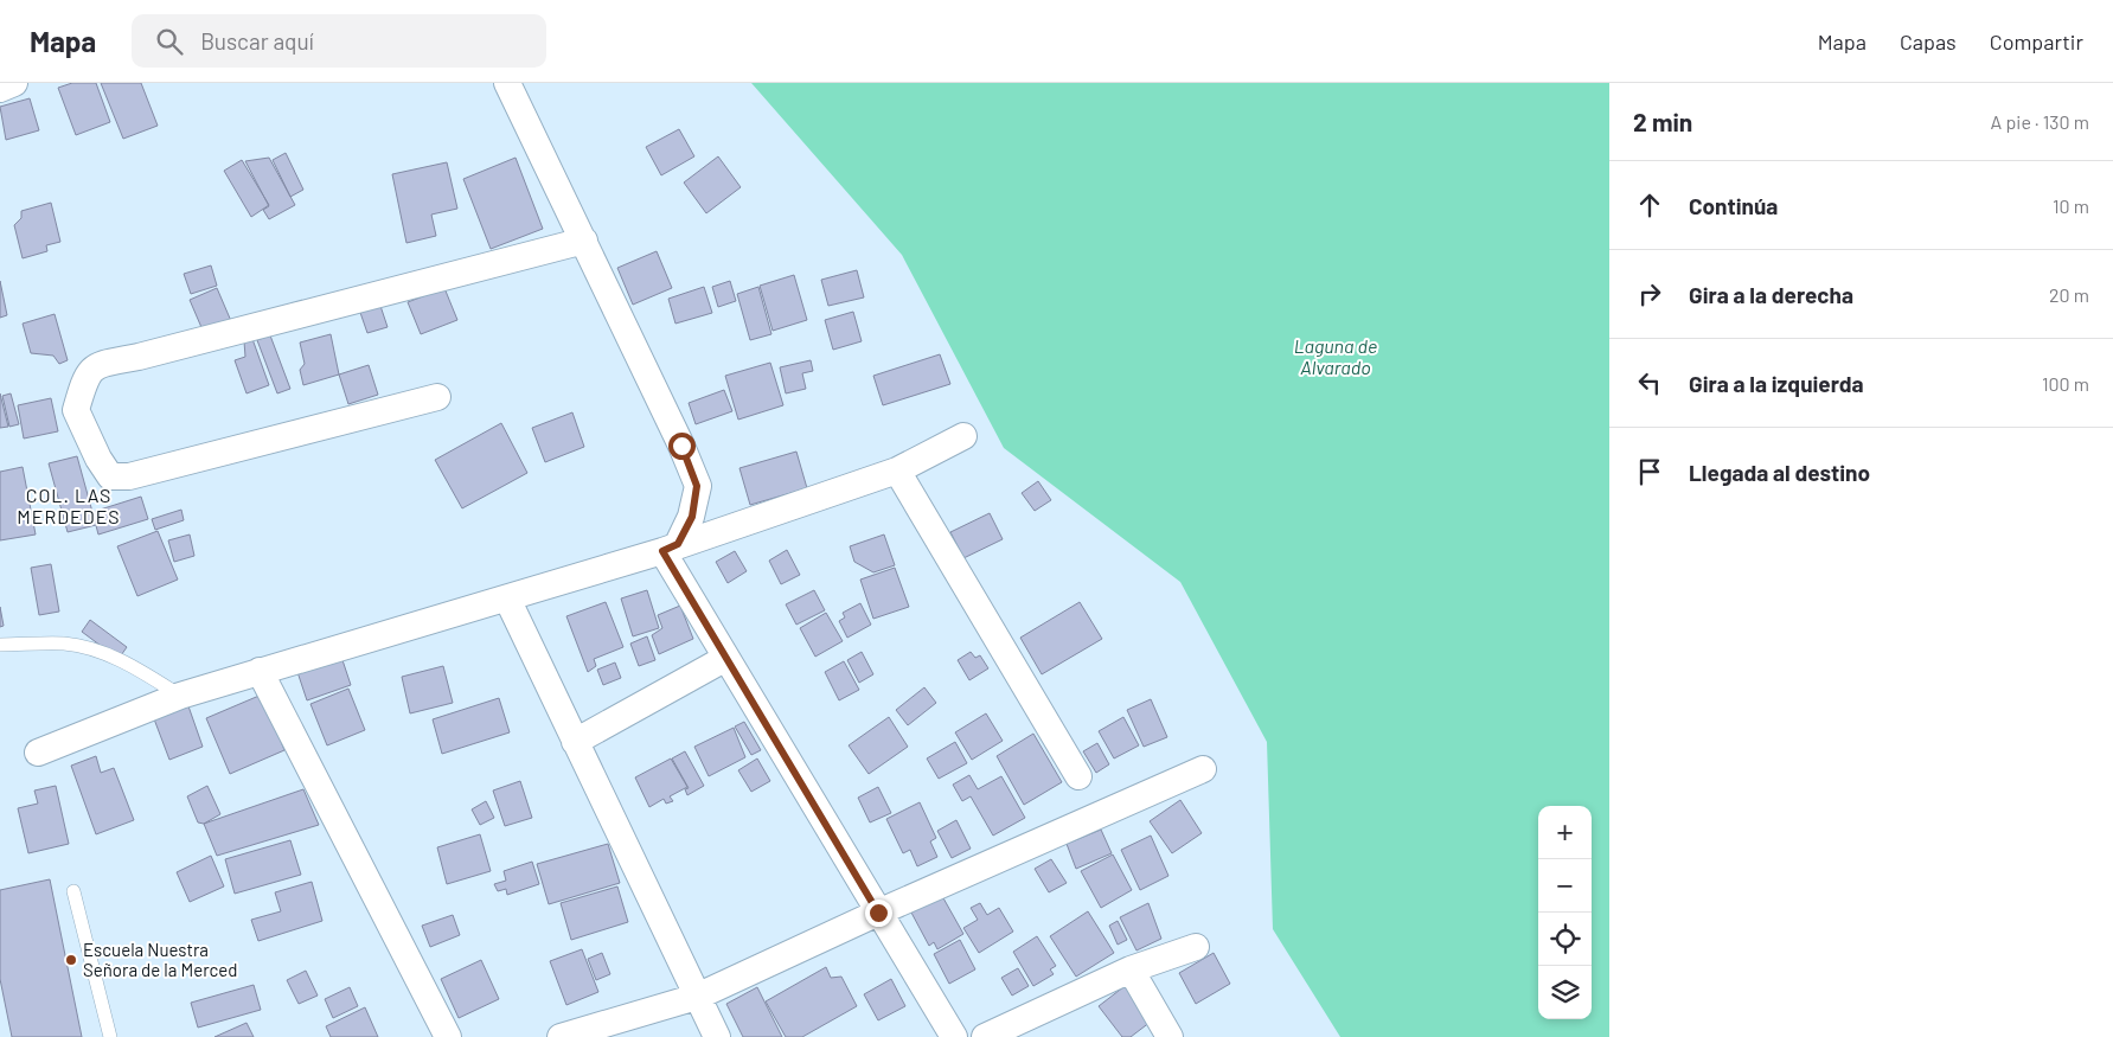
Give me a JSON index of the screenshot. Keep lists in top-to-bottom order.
{
  "districts": ["COL. LAS MERDEDES"],
  "water": ["Laguna de Alvarado"],
  "places": ["Escuela Nuestra Señora de la Merced"],
  "page": {
    "header": "Mapa",
    "search": "Buscar aquí",
    "nav": ["Mapa", "Capas", "Compartir"],
    "heading": ["2 min", "A pie · 130 m"],
    "list": [
      ["Continúa", "10 m"],
      ["Gira a la derecha", "20 m"],
      ["Gira a la izquierda", "100 m"],
      "Llegada al destino"
    ],
    "map_buttons": ["+", "−"]
  }
}
